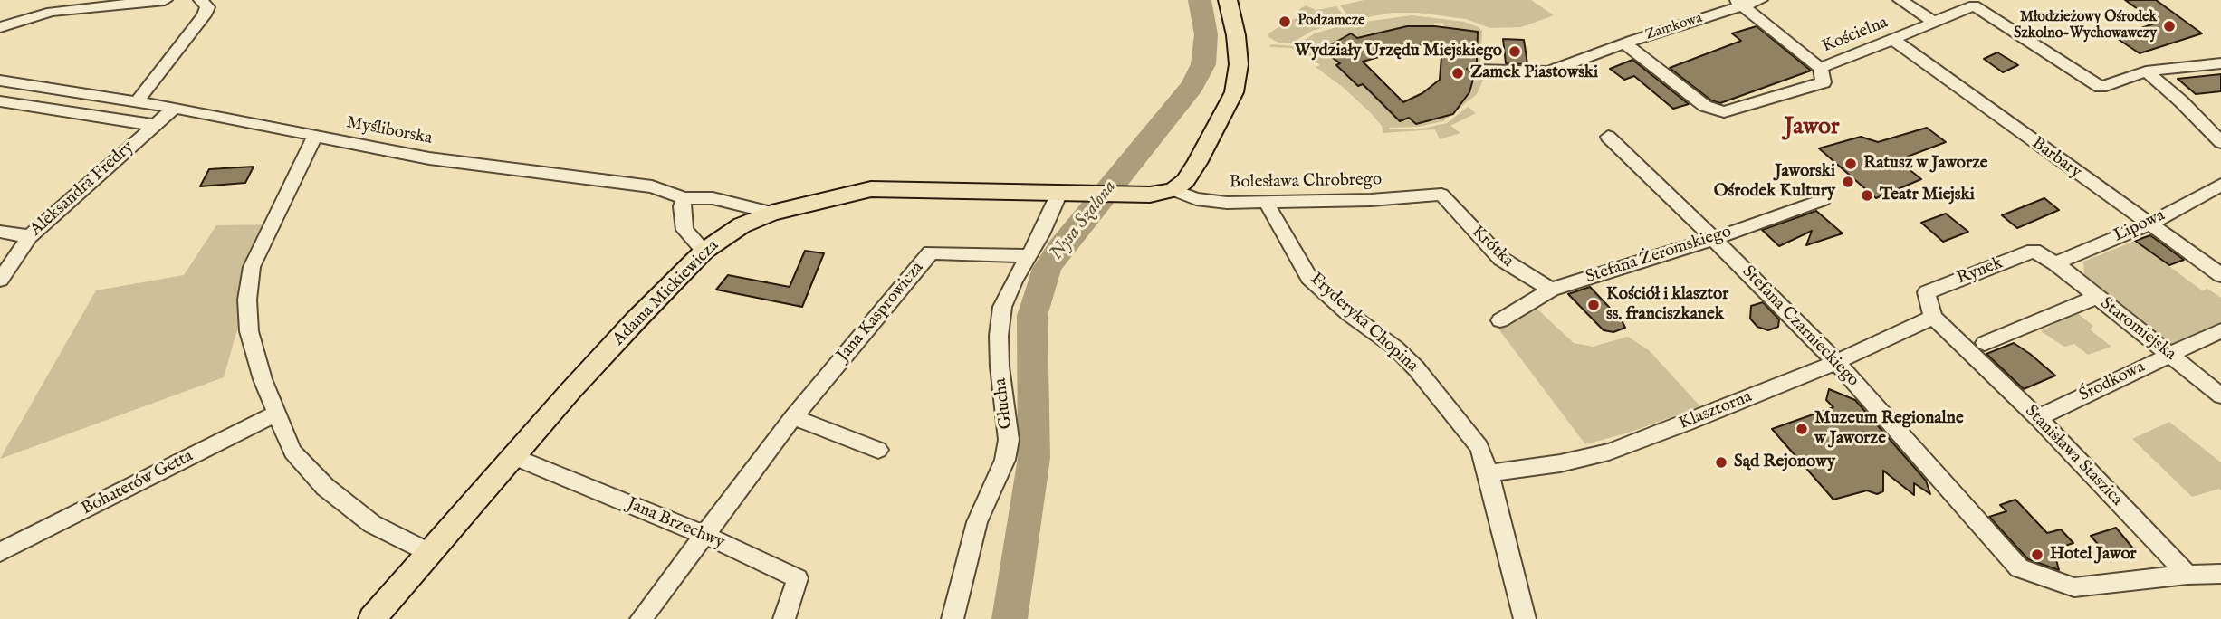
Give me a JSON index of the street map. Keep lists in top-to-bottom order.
{
  "streets": {
    "main road": ["Adama Mickiewicza"],
    "street": [
      "Zamkowa",
      "Kościelna",
      "Myśliborska",
      "Barbary",
      "Bolesława Chrobrego",
      "Aleksandra Fredry",
      "Lipowa",
      "Krótka",
      "Stefana Żeromskiego",
      "Rynek",
      "Jana Kasprowicza",
      "Fryderyka Chopina",
      "Stefana Czarnieckiego",
      "Staromiejska",
      "Środkowa",
      "Głucha",
      "Klasztorna",
      "Stanisława Staszica",
      "Bohaterów Getta",
      "Jana Brzechwy"
    ]
  },
  "crossings": [
    ["Zamkowa", "Kościelna"],
    ["Kościelna", "Barbary"],
    ["Myśliborska", "Aleksandra Fredry"],
    ["Myśliborska", "Adama Mickiewicza"],
    ["Barbary", "Lipowa"],
    ["Bolesława Chrobrego", "Krótka"],
    ["Bolesława Chrobrego", "Adama Mickiewicza"],
    ["Bolesława Chrobrego", "Fryderyka Chopina"],
    ["Lipowa", "Rynek"],
    ["Lipowa", "Staromiejska"],
    ["Krótka", "Stefana Żeromskiego"],
    ["Stefana Żeromskiego", "Stefana Czarnieckiego"],
    ["Rynek", "Staromiejska"],
    ["Rynek", "Klasztorna"],
    ["Rynek", "Stanisława Staszica"],
    ["Adama Mickiewicza", "Głucha"],
    ["Adama Mickiewicza", "Jana Brzechwy"],
    ["Jana Kasprowicza", "Głucha"],
    ["Jana Kasprowicza", "Jana Brzechwy"],
    ["Fryderyka Chopina", "Klasztorna"],
    ["Stefana Czarnieckiego", "Klasztorna"],
    ["Stefana Czarnieckiego", "Stanisława Staszica"],
    ["Staromiejska", "Środkowa"],
    ["Środkowa", "Stanisława Staszica"],
    ["Klasztorna", "Stanisława Staszica"]
  ],
  "districts": ["Jawor"],
  "water": ["Nysa Szalona"],
  "places": [
    "Podzamcze",
    "Młodzieżowy Ośrodek Szkolno-Wychowawczy",
    "Wydziały Urzędu Miejskiego",
    "Zamek Piastowski",
    "Ratusz w Jaworze",
    "Jaworski Ośrodek Kultury",
    "Teatr Miejski",
    "Kościół i klasztor ss. franciszkanek",
    "Muzeum Regionalne w Jaworze",
    "Sąd Rejonowy",
    "Hotel Jawor"
  ]
}
